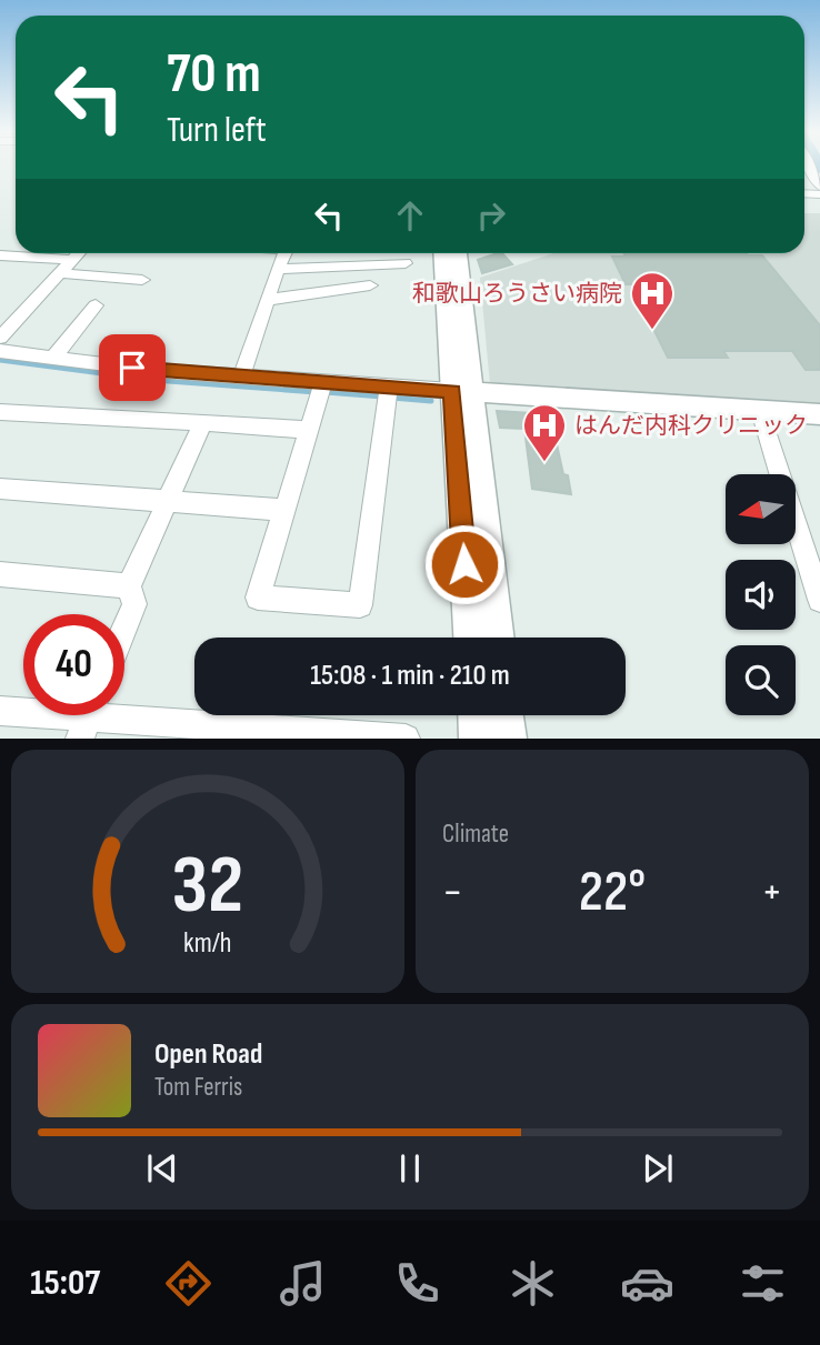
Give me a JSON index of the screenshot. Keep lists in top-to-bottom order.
{
  "places": {
    "hospital": ["和歌山ろうさい病院", "はんだ内科クリニック"]
  },
  "north": "left",
  "page": {
    "turn": ["70 m", "Turn left"],
    "limit": "40",
    "trip": "15:08 · 1 min · 210 m",
    "tile": "Climate",
    "heat": ["−", "22°", "+"],
    "song": ["Open Road", "Tom Ferris"],
    "tabs": "15:07",
    "gauge": ["32", "km/h"]
  }
}
